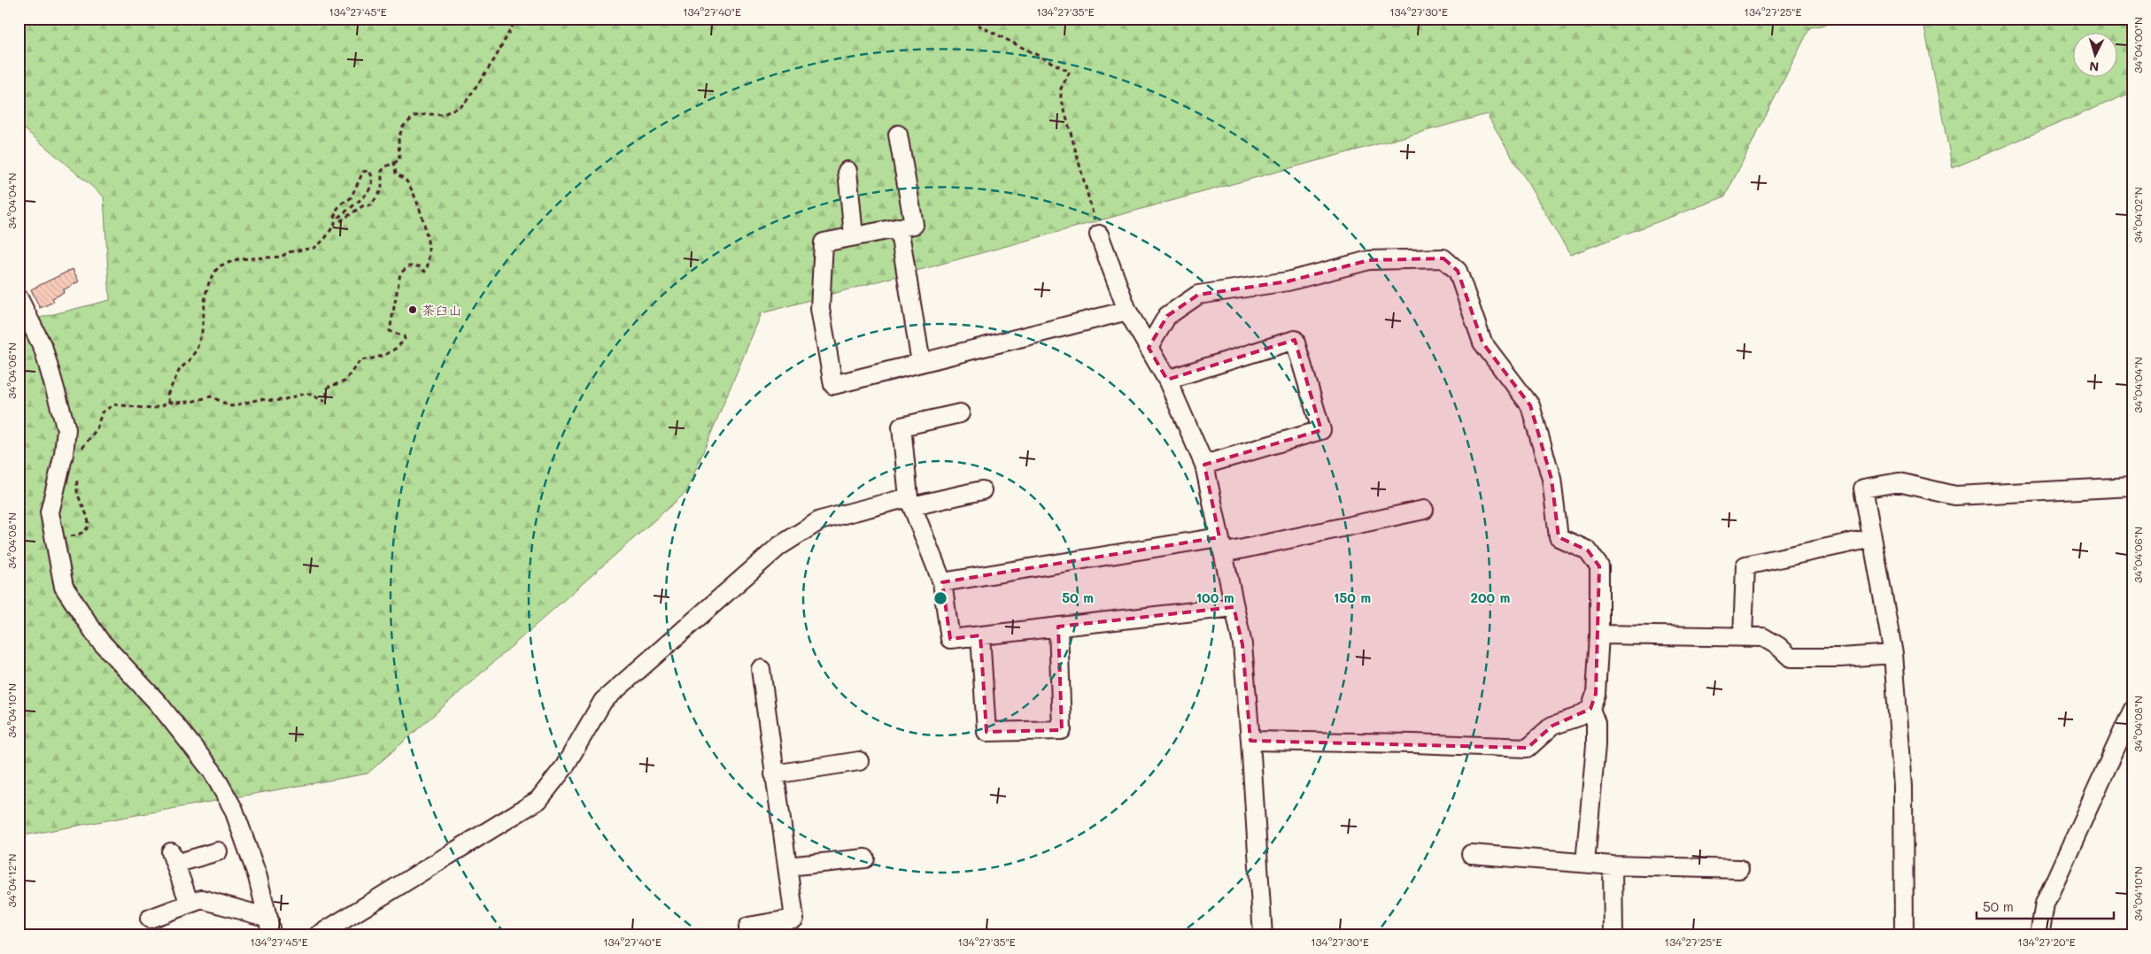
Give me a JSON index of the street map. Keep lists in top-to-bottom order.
{
  "places": ["茶臼山"],
  "scale_bar": "50 m",
  "north": "bottom",
  "coordinates": [
    "134°27'45\"E",
    "134°27'40\"E",
    "134°27'35\"E",
    "134°27'30\"E",
    "134°27'25\"E",
    "34°04'00\"N",
    "34°04'04\"N",
    "34°04'02\"N",
    "34°04'06\"N",
    "34°04'08\"N",
    "34°04'10\"N",
    "34°04'12\"N",
    "134°27'20\"E"
  ],
  "rings": [
    "50 m",
    "100 m",
    "150 m",
    "200 m"
  ]
}
